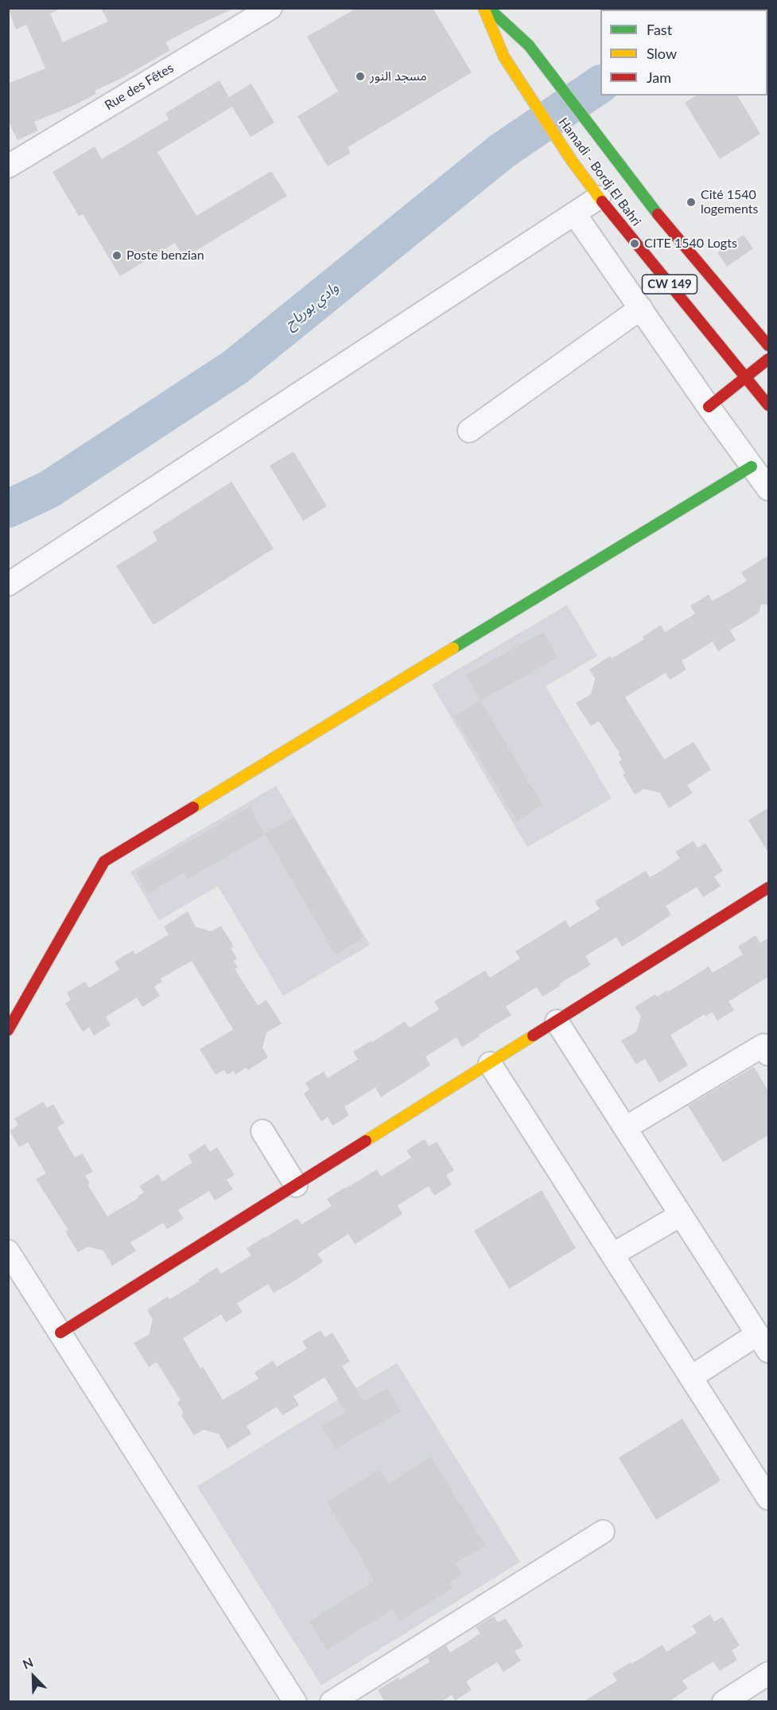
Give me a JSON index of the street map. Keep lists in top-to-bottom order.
{
  "streets": {
    "main road": ["Hamadi - Bordj El Bahri", "CW 149"],
    "street": ["Rue des Fêtes"]
  },
  "water": ["وادي بورياح"],
  "places": [
    "مسجد النور",
    "Cité 1540 logements",
    "CITE 1540 Logts",
    "Poste benzian"
  ],
  "legend": ["Fast", "Slow", "Jam"],
  "north": "top left"
}
